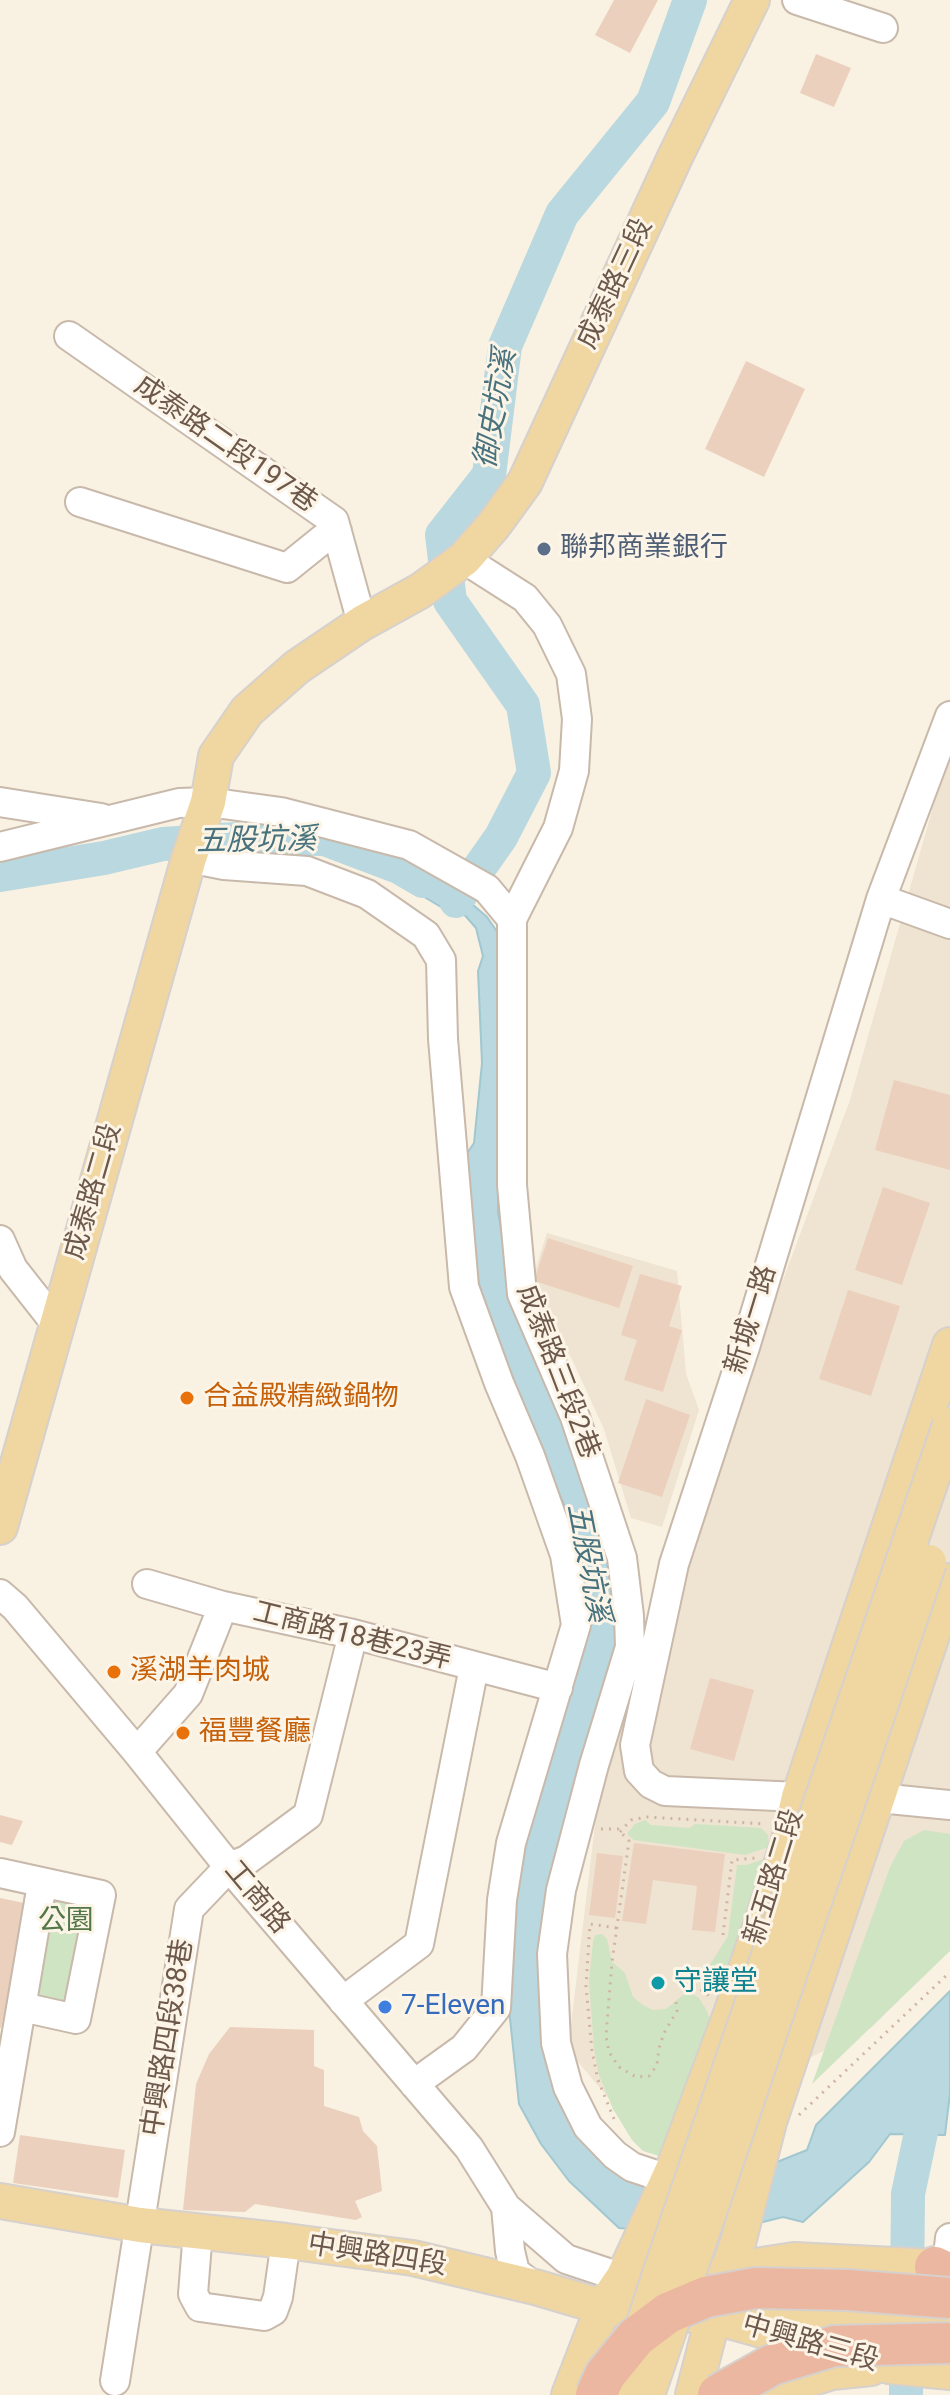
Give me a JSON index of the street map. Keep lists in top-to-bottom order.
{
  "streets": {
    "main road": [
      "成泰路三段",
      "成泰路二段",
      "新五路二段",
      "中興路四段",
      "中興路三段"
    ],
    "street": [
      "成泰路二段197巷",
      "新城一路",
      "成泰路三段2巷",
      "工商路18巷23弄",
      "工商路",
      "中興路四段38巷"
    ]
  },
  "crossings": [
    ["成泰路三段", "成泰路二段197巷"],
    ["成泰路三段", "成泰路三段2巷"],
    ["新城一路", "新五路二段"],
    ["成泰路三段2巷", "新五路二段"],
    ["工商路18巷23弄", "中興路四段38巷"],
    ["新五路二段", "工商路"],
    ["新五路二段", "中興路四段"],
    ["工商路", "中興路四段38巷"],
    ["工商路", "中興路四段"],
    ["中興路四段38巷", "中興路四段"],
    ["中興路四段", "中興路三段"]
  ],
  "water": ["御史坑溪", "五股坑溪"],
  "parks": ["公園"],
  "places": [
    "聯邦商業銀行",
    "合益殿精緻鍋物",
    "溪湖羊肉城",
    "福豐餐廳",
    "守讓堂",
    "7-Eleven"
  ]
}
